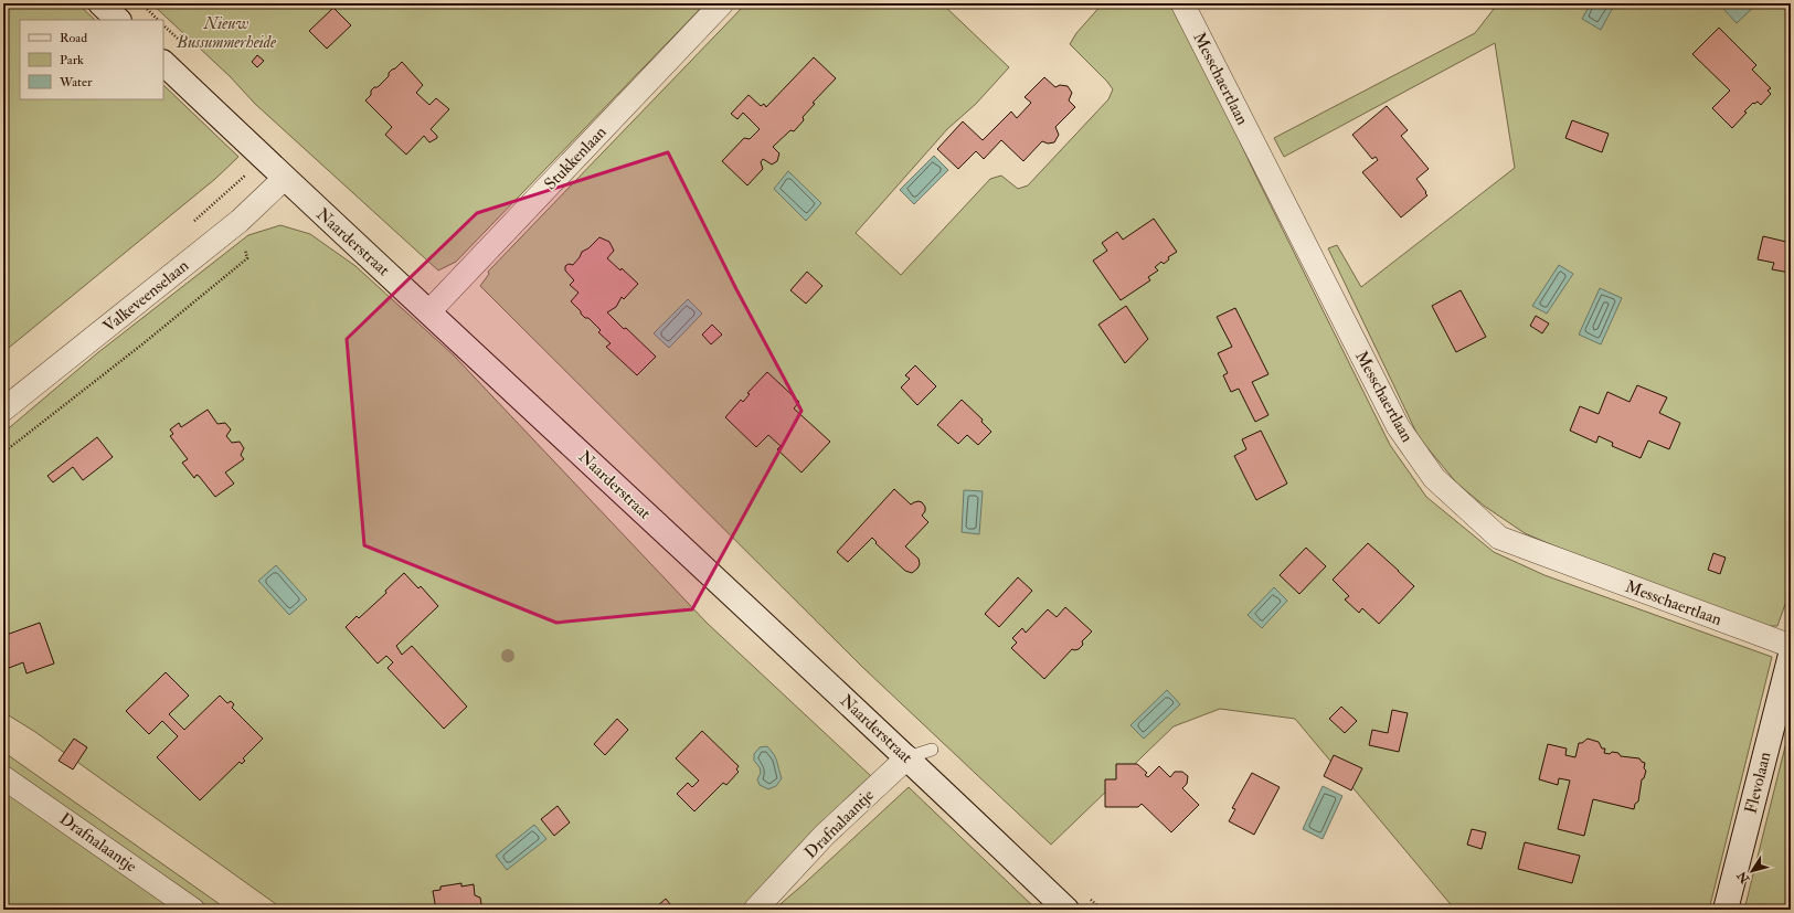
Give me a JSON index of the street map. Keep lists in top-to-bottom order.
{
  "streets": {
    "street": [
      "Messchaertlaan",
      "Stukkenlaan",
      "Naarderstraat",
      "Valkeveenselaan",
      "Flevolaan",
      "Drafnalaantje"
    ]
  },
  "crossings": [
    ["Stukkenlaan", "Naarderstraat"],
    ["Naarderstraat", "Valkeveenselaan"],
    ["Naarderstraat", "Drafnalaantje"]
  ],
  "parks": ["Nieuw Bussummerheide"],
  "legend": ["Road", "Park", "Water"],
  "north": "bottom left"
}
